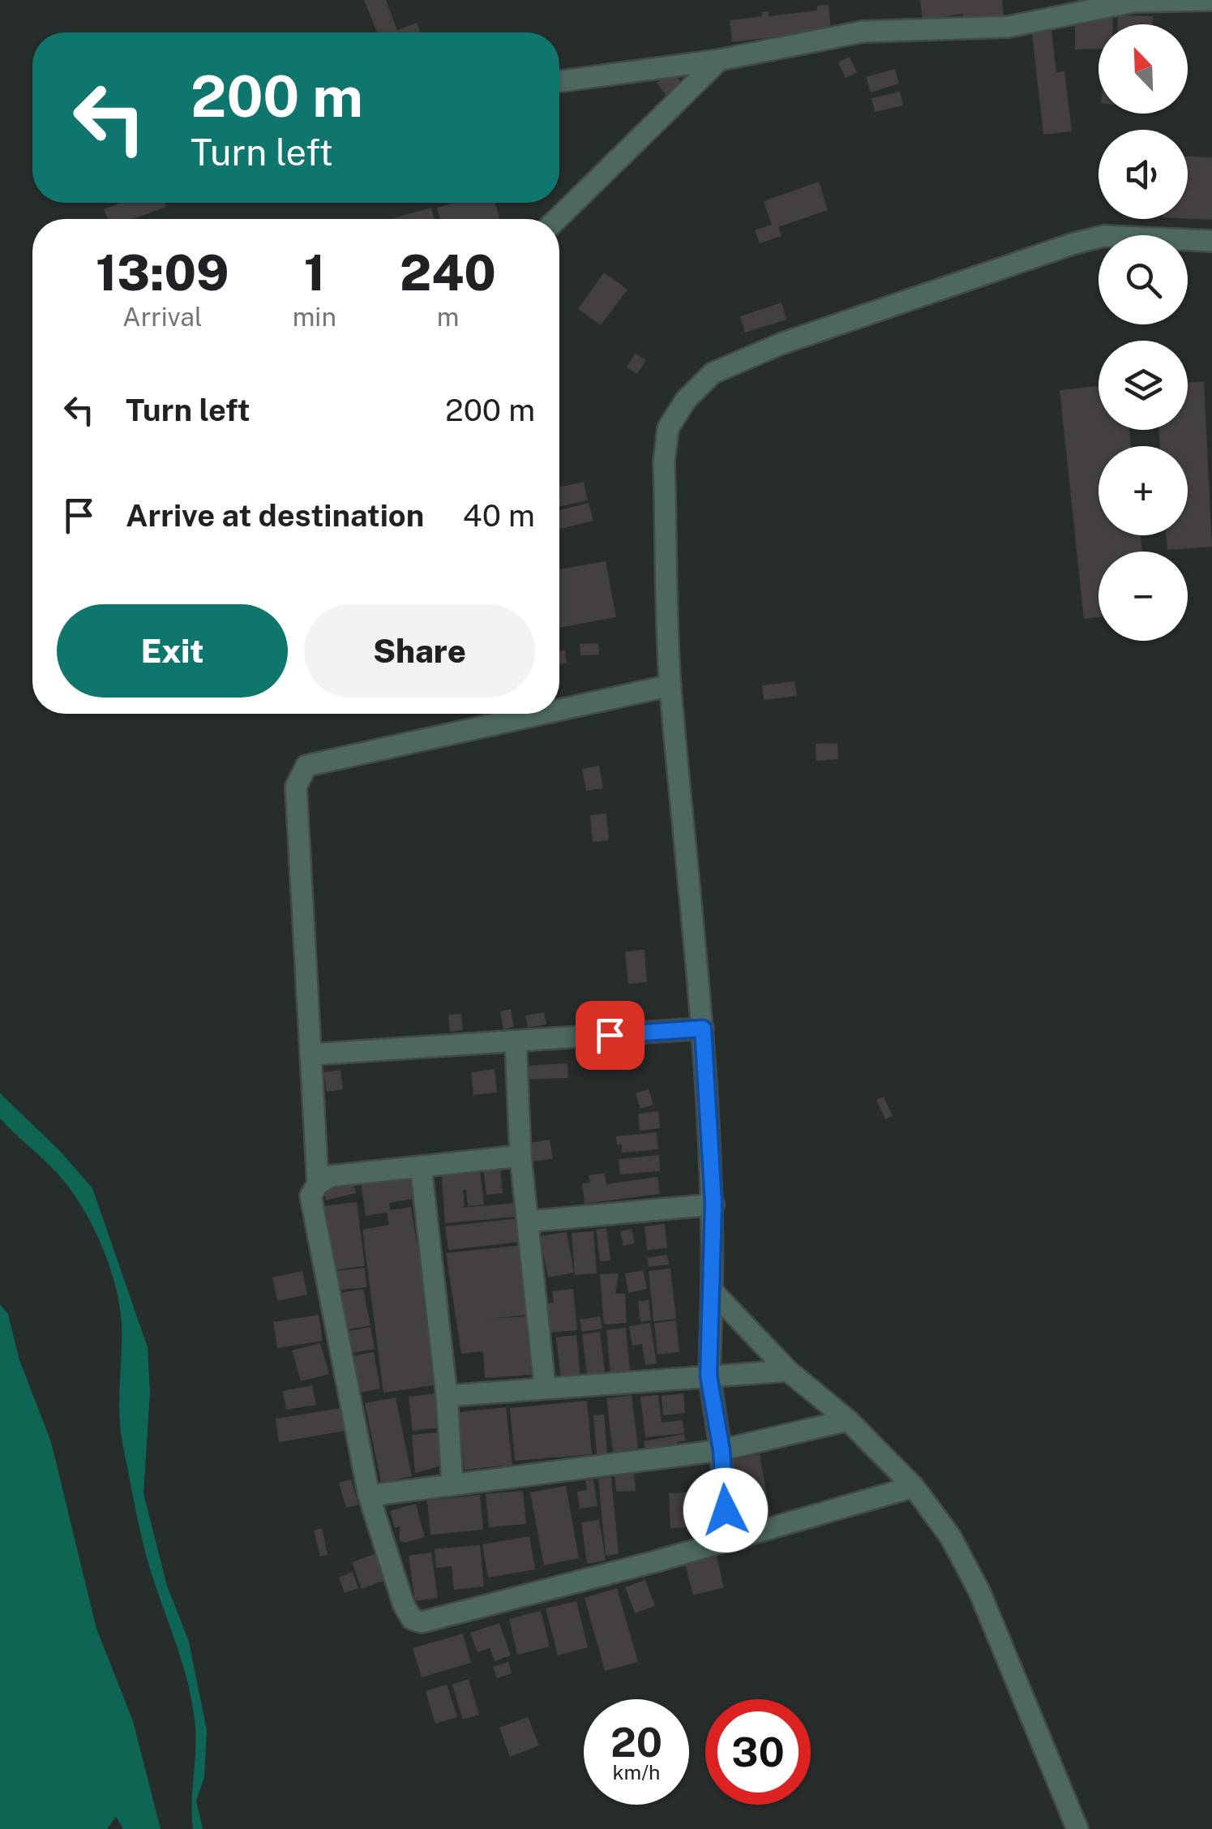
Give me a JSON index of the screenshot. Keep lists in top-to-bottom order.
{
  "north": "top left",
  "page": {
    "map_buttons": ["+", "−"],
    "turn": ["200 m", "Turn left"],
    "eta": [
      "13:09",
      "Arrival",
      "1",
      "min",
      "240",
      "m"
    ],
    "list": [
      {
        "name": "Turn left",
        "value": "200 m"
      },
      {
        "name": "Arrive at destination",
        "value": "40 m"
      }
    ],
    "buttons": ["Exit", "Share"],
    "speed": "20 km/h",
    "limit": "30"
  }
}
